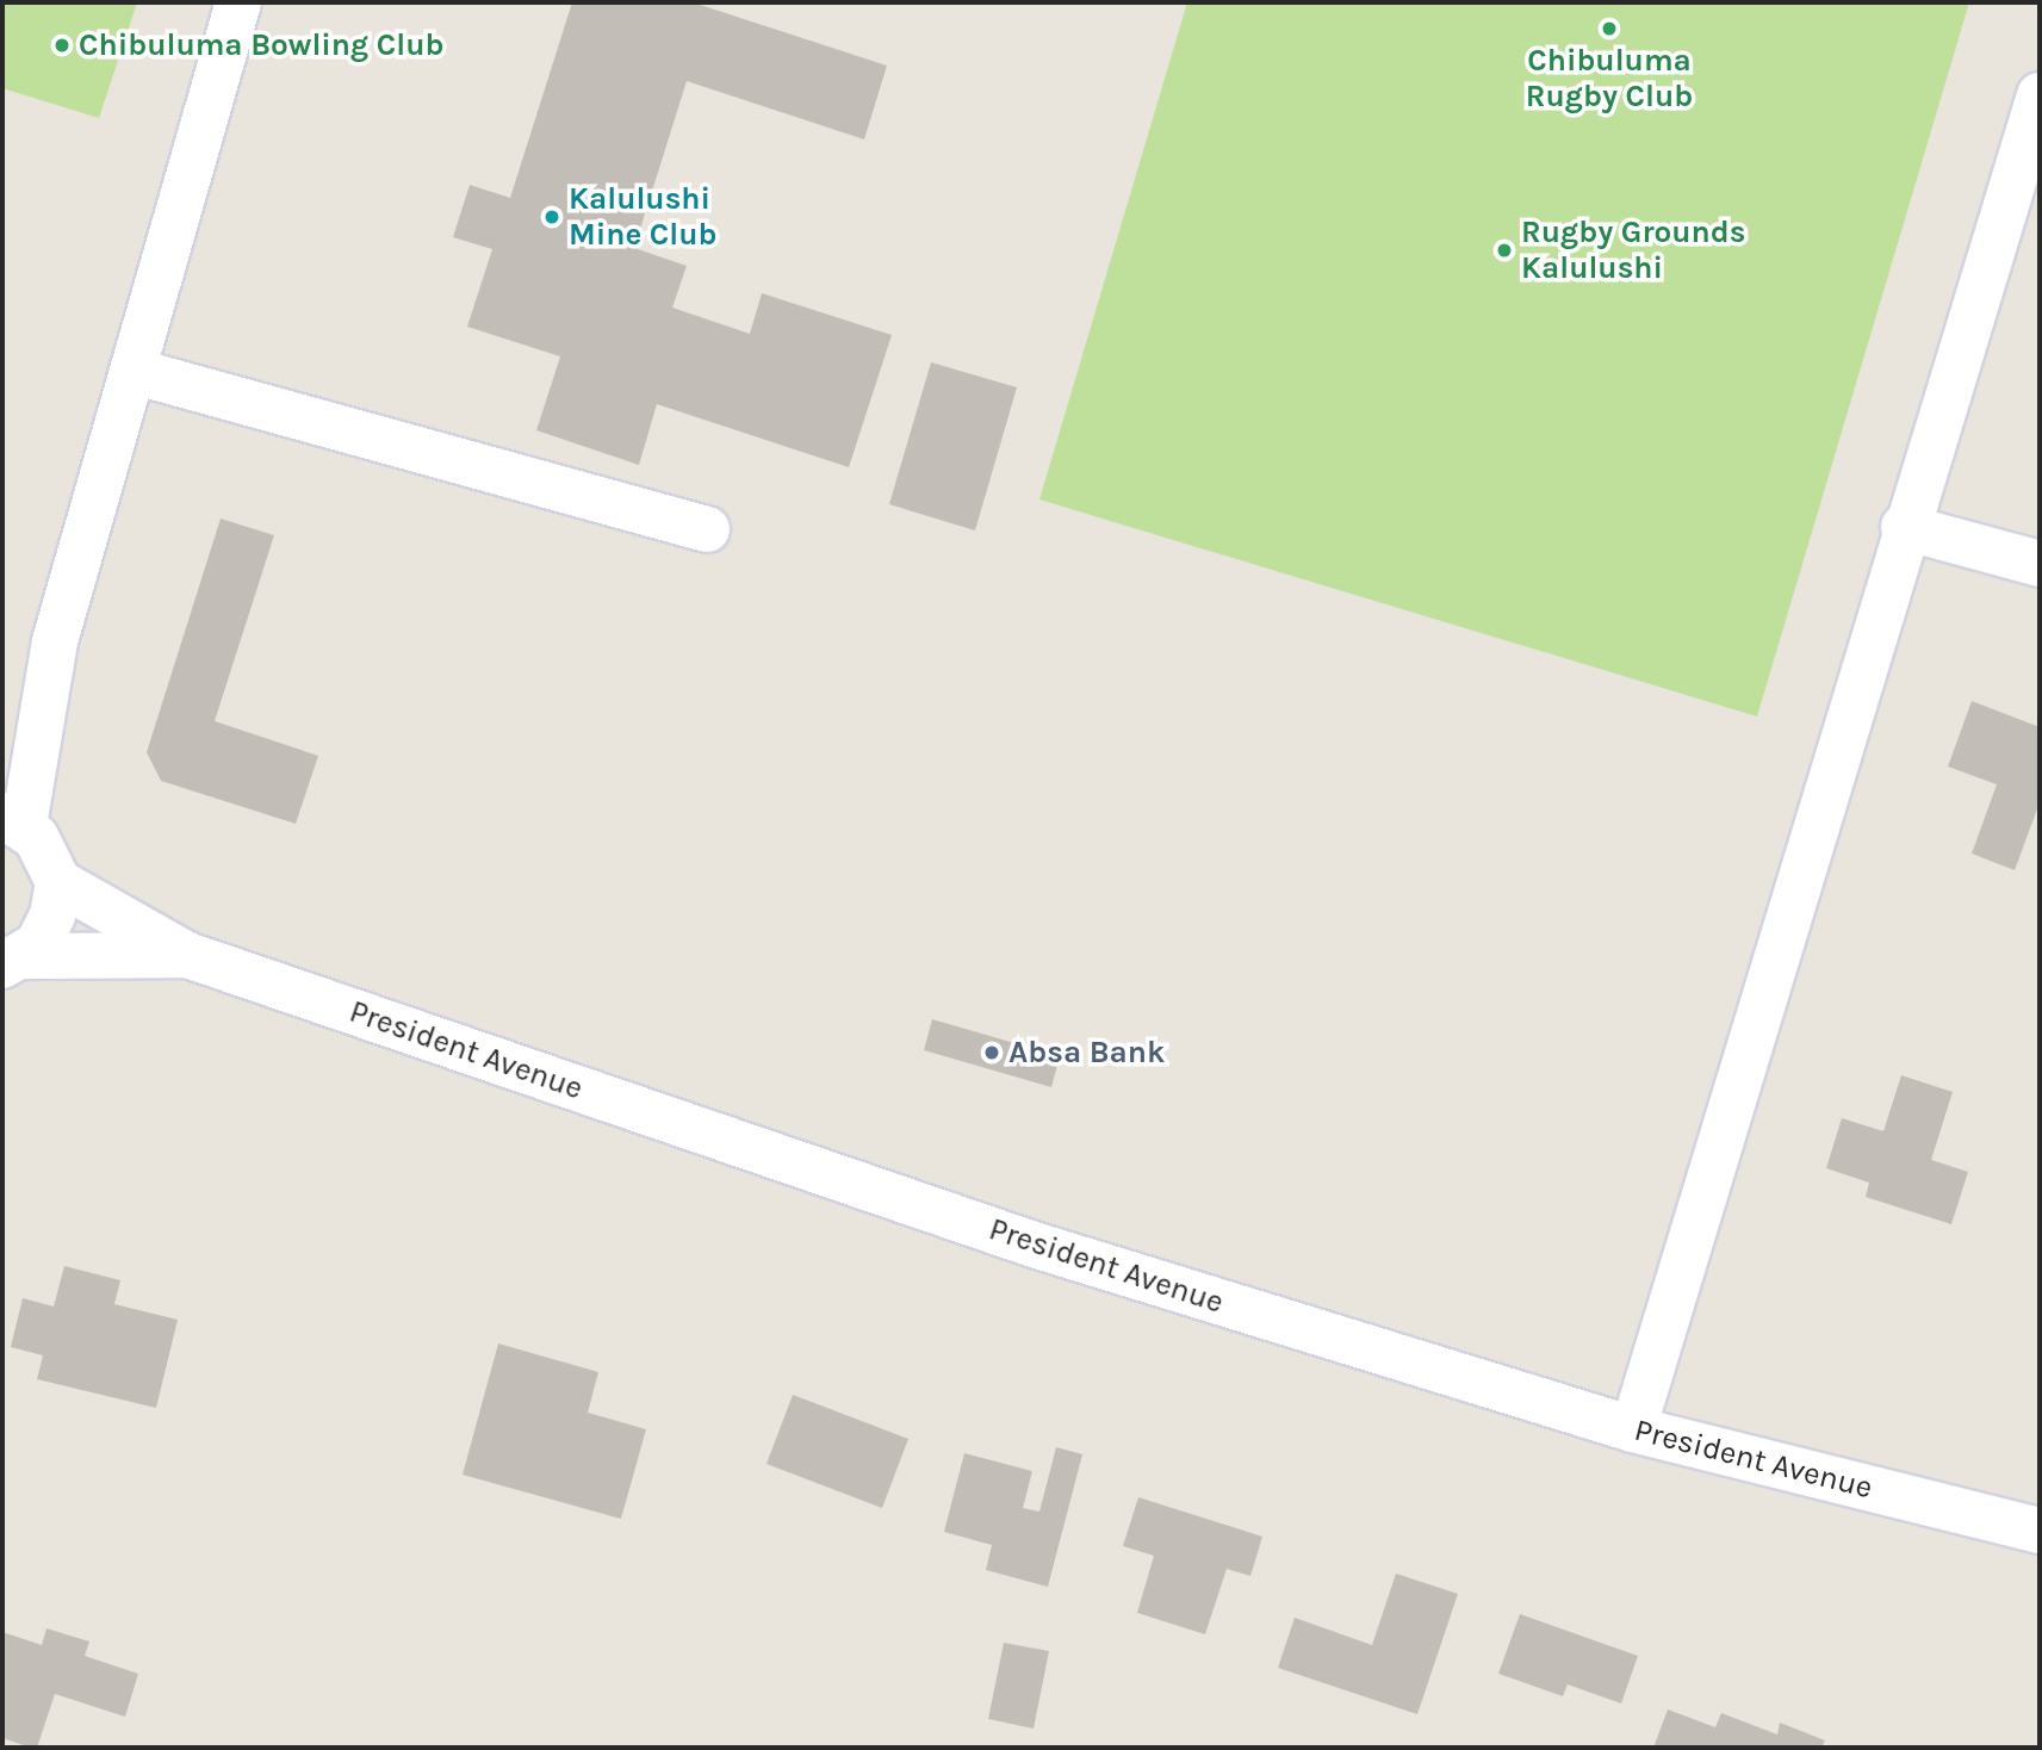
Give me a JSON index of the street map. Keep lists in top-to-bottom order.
{
  "streets": {
    "street": ["President Avenue"]
  },
  "places": [
    "Chibuluma Rugby Club",
    "Chibuluma Bowling Club",
    "Kalulushi Mine Club",
    "Rugby Grounds Kalulushi",
    "Absa Bank"
  ]
}
